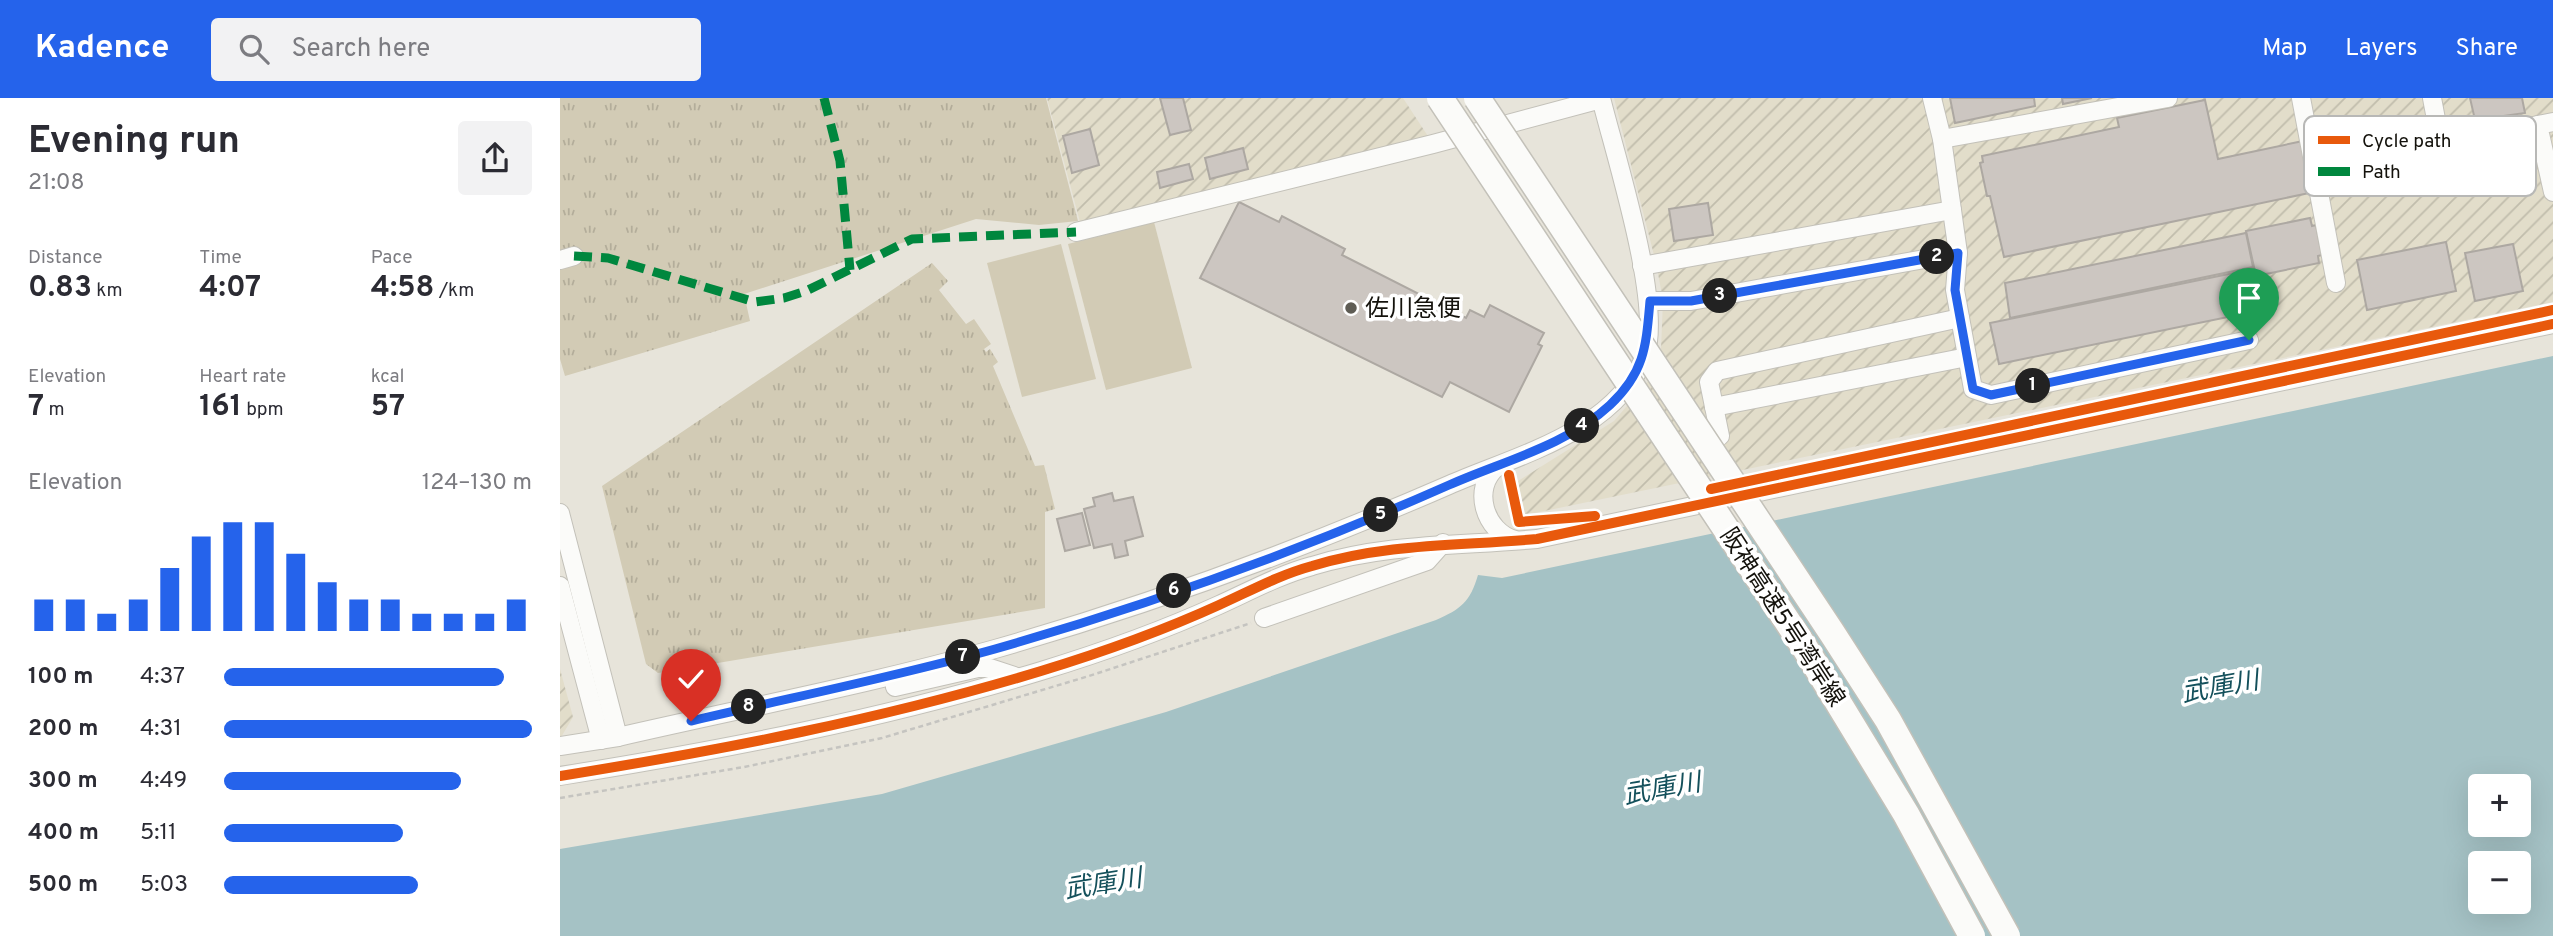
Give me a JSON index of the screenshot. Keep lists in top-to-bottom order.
{
  "streets": {
    "highway": ["阪神高速5号湾岸線"]
  },
  "water": ["武庫川"],
  "places": ["佐川急便"],
  "legend": ["Cycle path", "Path"],
  "page": {
    "header": "Kadence",
    "search": "Search here",
    "nav": ["Map", "Layers", "Share"],
    "heading": ["Evening run", "21:08"],
    "stats": [
      ["Distance", "0.83 km"],
      ["Time", "4:07"],
      ["Pace", "4:58 /km"],
      ["Elevation", "7 m"],
      ["Heart rate", "161 bpm"],
      ["kcal", "57"]
    ],
    "pins": [
      "2",
      "3",
      "1",
      "4",
      "5",
      "6",
      "7",
      "8"
    ],
    "chart": ["Elevation", "124–130 m"],
    "list": [
      {
        "name": "100 m",
        "note": "4:37"
      },
      {
        "name": "200 m",
        "note": "4:31"
      },
      {
        "name": "300 m",
        "note": "4:49"
      },
      {
        "name": "400 m",
        "note": "5:11"
      },
      {
        "name": "500 m",
        "note": "5:03"
      }
    ],
    "map_buttons": ["+", "−"]
  }
}
